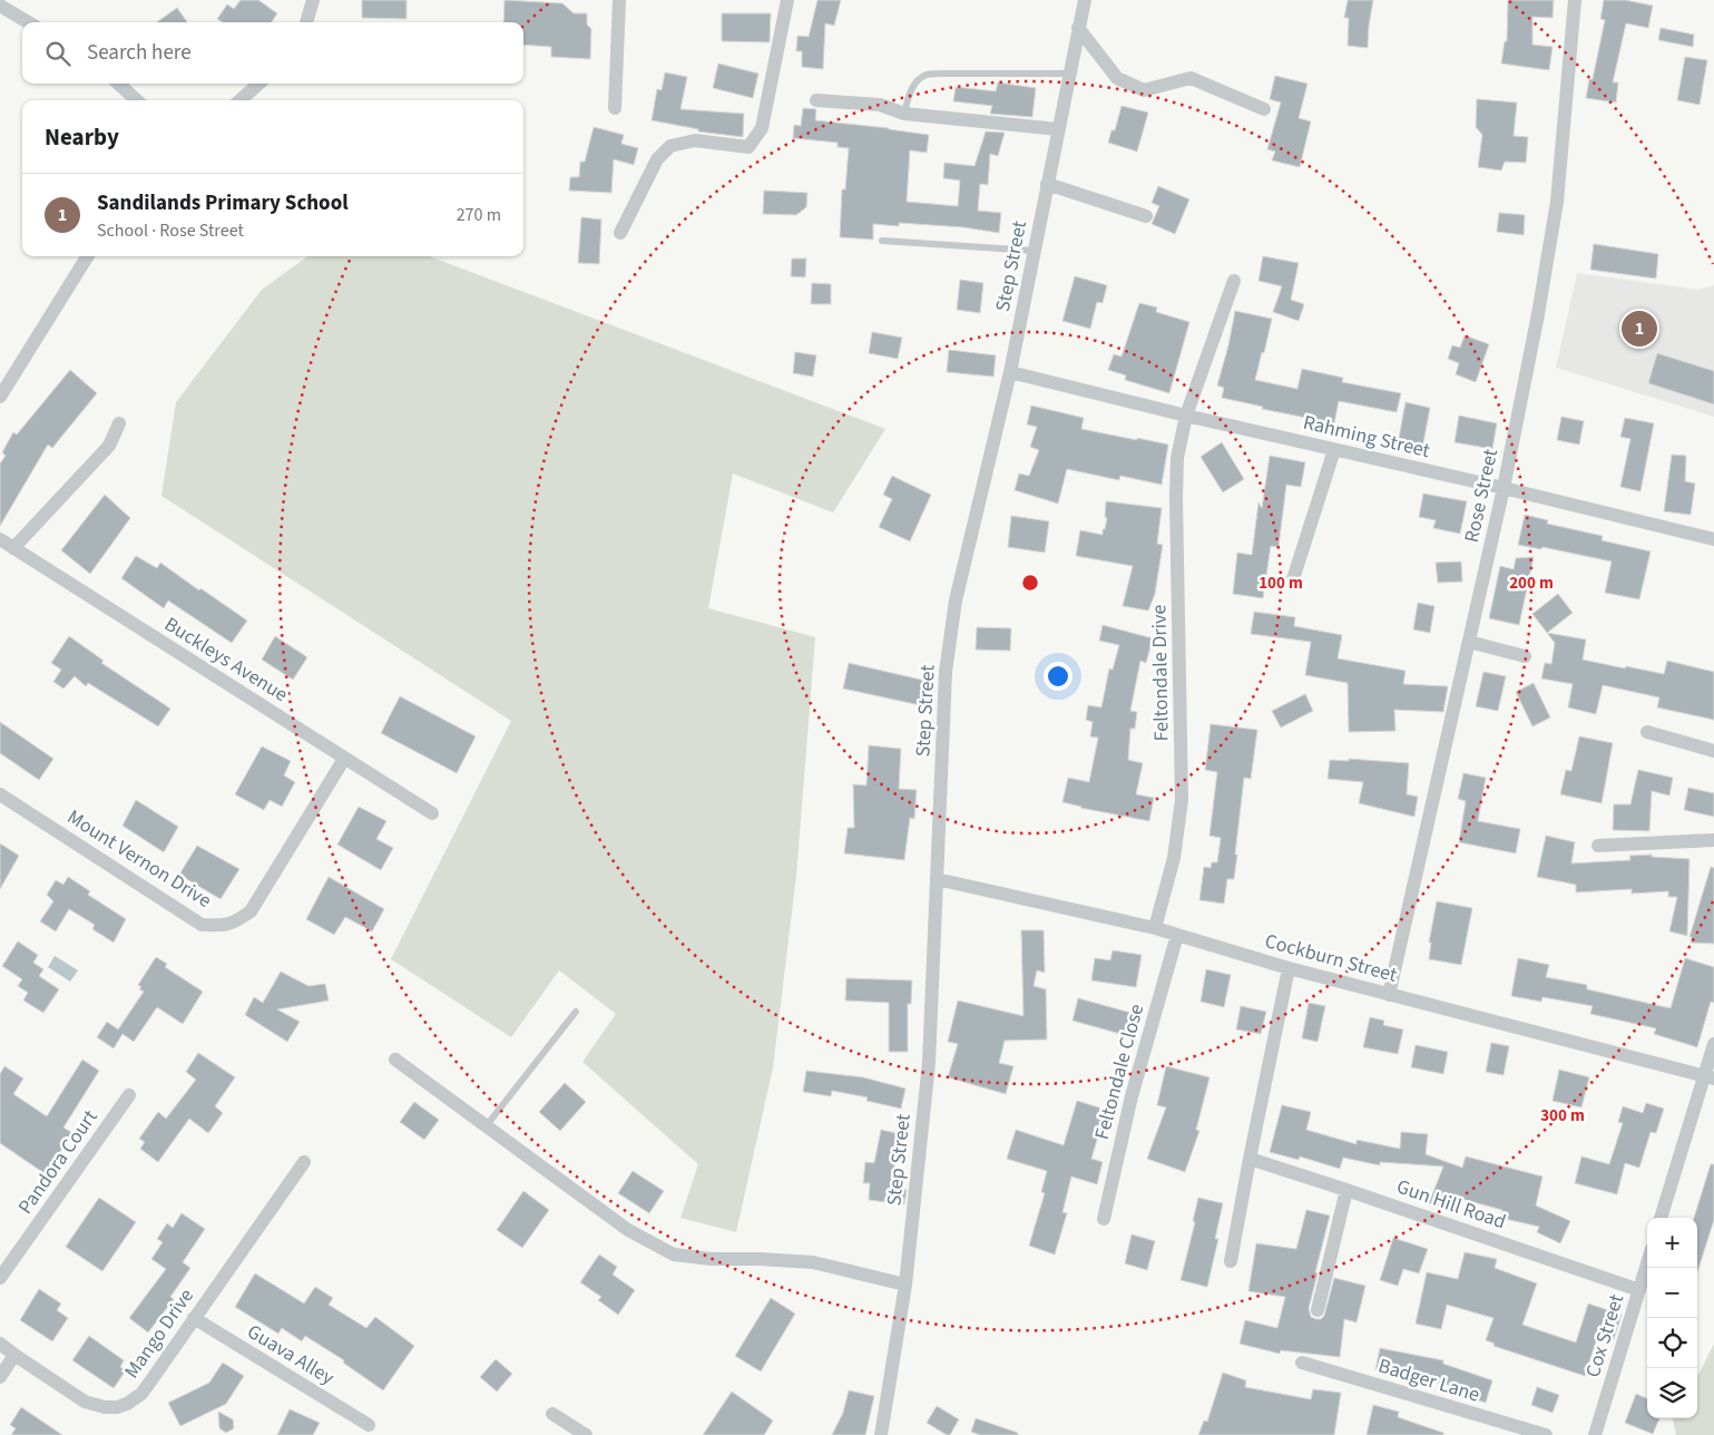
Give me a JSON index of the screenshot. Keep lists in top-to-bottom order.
{
  "streets": {
    "street": [
      "Step Street",
      "Rahming Street",
      "Rose Street",
      "Buckleys Avenue",
      "Feltondale Drive",
      "Mount Vernon Drive",
      "Cockburn Street",
      "Feltondale Close",
      "Pandora Court",
      "Gun Hill Road",
      "Mango Drive",
      "Cox Street",
      "Guava Alley",
      "Badger Lane"
    ]
  },
  "crossings": [
    ["Step Street", "Rahming Street"],
    ["Step Street", "Cockburn Street"],
    ["Rahming Street", "Rose Street"],
    ["Rahming Street", "Feltondale Drive"],
    ["Rose Street", "Cockburn Street"],
    ["Buckleys Avenue", "Mount Vernon Drive"],
    ["Feltondale Drive", "Cockburn Street"],
    ["Cockburn Street", "Feltondale Close"],
    ["Gun Hill Road", "Cox Street"],
    ["Mango Drive", "Guava Alley"]
  ],
  "page": {
    "search": "Search here",
    "heading": "Nearby",
    "list": [
      {
        "mark": "1",
        "name": "Sandilands Primary School",
        "note": "School · Rose Street",
        "value": "270 m"
      }
    ],
    "pins": "1",
    "map_buttons": ["+", "−"]
  },
  "rings": ["100 m", "200 m", "300 m"]
}
